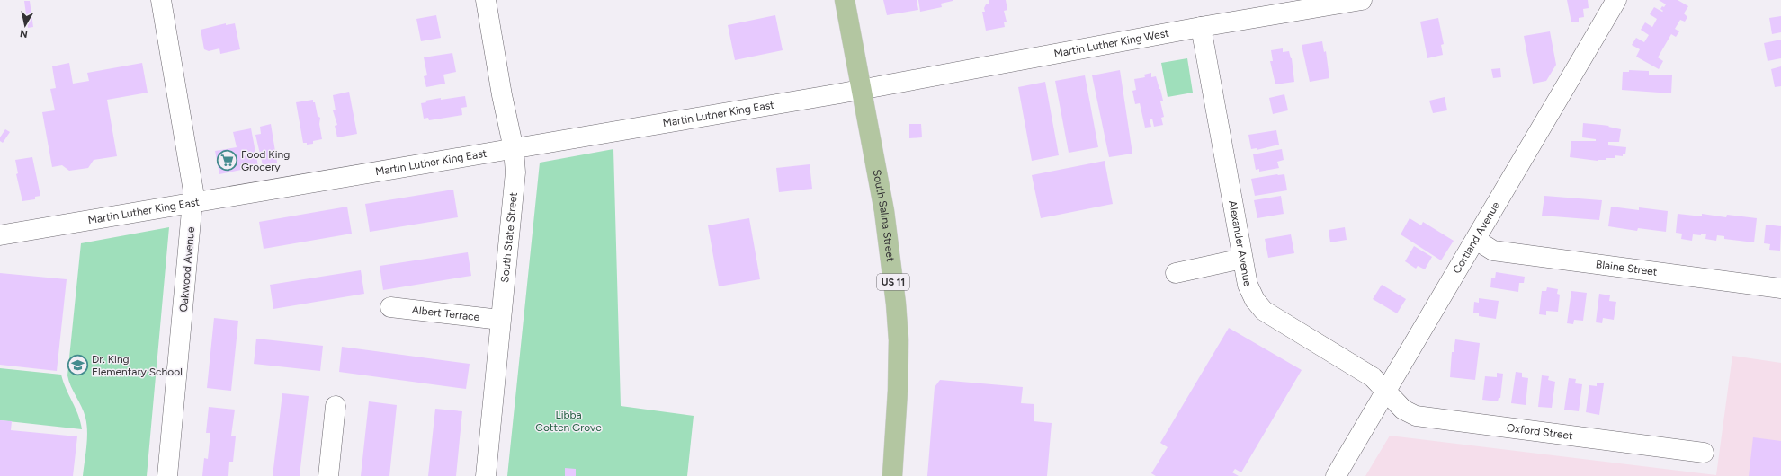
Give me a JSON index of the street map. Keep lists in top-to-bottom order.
{
  "streets": {
    "main road": ["South Salina Street", "US 11"],
    "street": [
      "Martin Luther King West",
      "Martin Luther King East",
      "South State Street",
      "Cortland Avenue",
      "Alexander Avenue",
      "Blaine Street",
      "Oakwood Avenue",
      "Albert Terrace",
      "Oxford Street"
    ]
  },
  "crossings": [
    ["Martin Luther King West", "Martin Luther King East"],
    ["Martin Luther King West", "South Salina Street"],
    ["Martin Luther King West", "Alexander Avenue"],
    ["Martin Luther King East", "South Salina Street"],
    ["Martin Luther King East", "South State Street"],
    ["Martin Luther King East", "Oakwood Avenue"],
    ["South State Street", "Albert Terrace"],
    ["Cortland Avenue", "Alexander Avenue"],
    ["Cortland Avenue", "Blaine Street"],
    ["Cortland Avenue", "Oxford Street"],
    ["Alexander Avenue", "Oxford Street"]
  ],
  "parks": ["Libba Cotten Grove"],
  "places": {
    "supermarket": ["Food King Grocery"],
    "school or university": ["Dr. King Elementary School"]
  },
  "north": "bottom"
}
